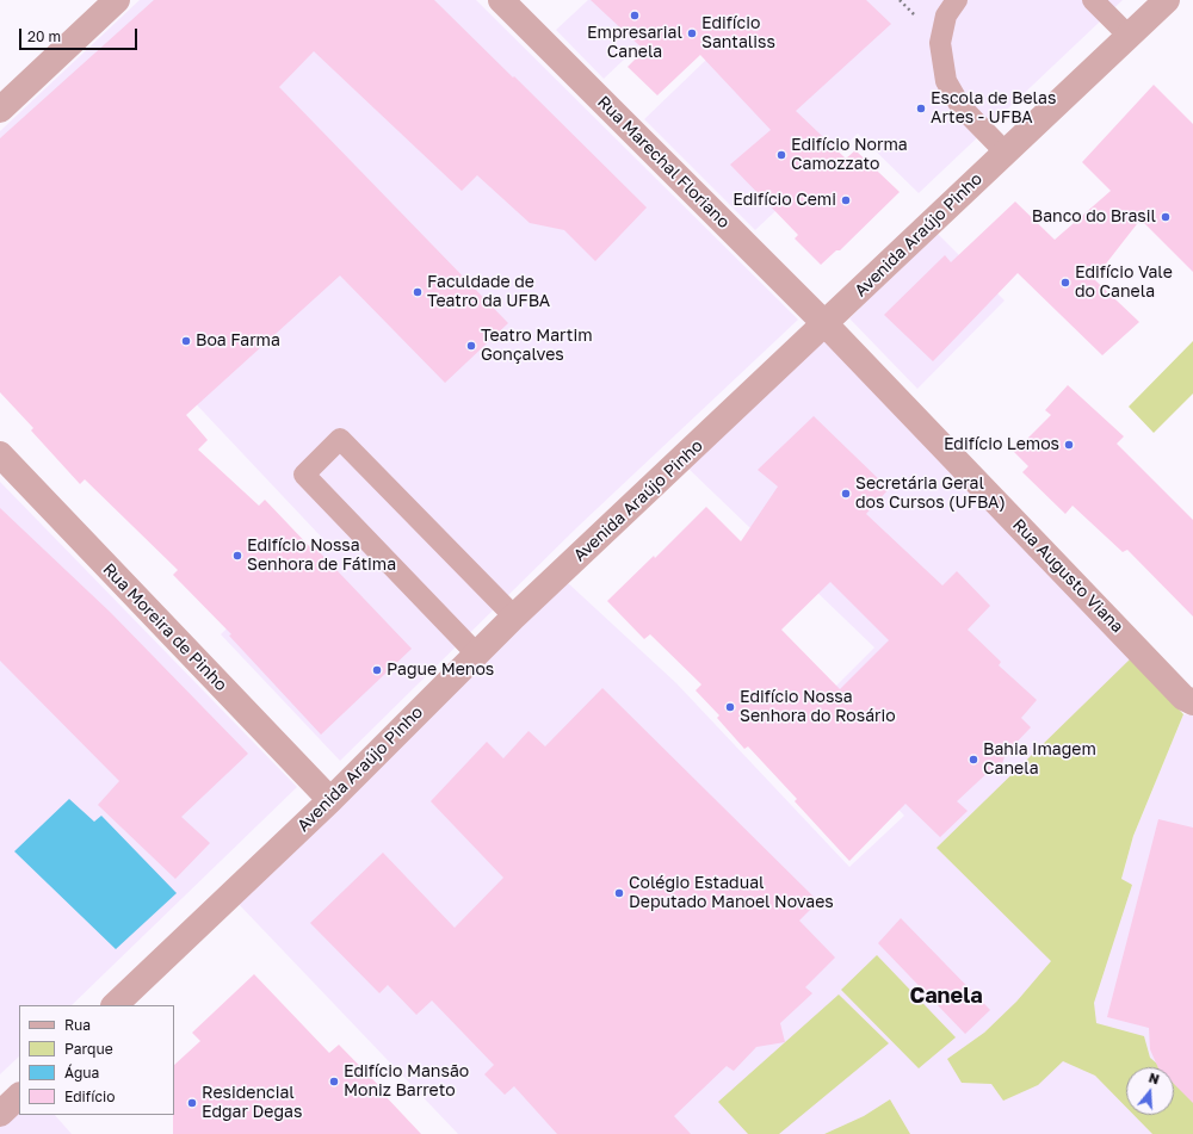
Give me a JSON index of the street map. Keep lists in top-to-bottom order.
{
  "streets": {
    "street": [
      "Rua Marechal Floriano",
      "Avenida Araújo Pinho",
      "Rua Augusto Viana",
      "Rua Moreira de Pinho"
    ]
  },
  "crossings": [
    ["Rua Marechal Floriano", "Avenida Araújo Pinho"],
    ["Rua Marechal Floriano", "Rua Augusto Viana"],
    ["Avenida Araújo Pinho", "Rua Augusto Viana"],
    ["Avenida Araújo Pinho", "Rua Moreira de Pinho"]
  ],
  "districts": ["Canela"],
  "places": [
    "Empresarial Canela",
    "Edifício Santaliss",
    "Escola de Belas Artes - UFBA",
    "Edifício Norma Camozzato",
    "Edifício Cemi",
    "Banco do Brasil",
    "Edifício Vale do Canela",
    "Faculdade de Teatro da UFBA",
    "Boa Farma",
    "Teatro Martim Gonçalves",
    "Edifício Lemos",
    "Secretária Geral dos Cursos (UFBA)",
    "Edifício Nossa Senhora de Fátima",
    "Pague Menos",
    "Edifício Nossa Senhora do Rosário",
    "Bahia Imagem Canela",
    "Colégio Estadual Deputado Manoel Novaes",
    "Edifício Mansão Moniz Barreto",
    "Residencial Edgar Degas"
  ],
  "legend": [
    "Rua",
    "Parque",
    "Água",
    "Edifício"
  ],
  "scale_bar": "20 m",
  "north": "top"
}
